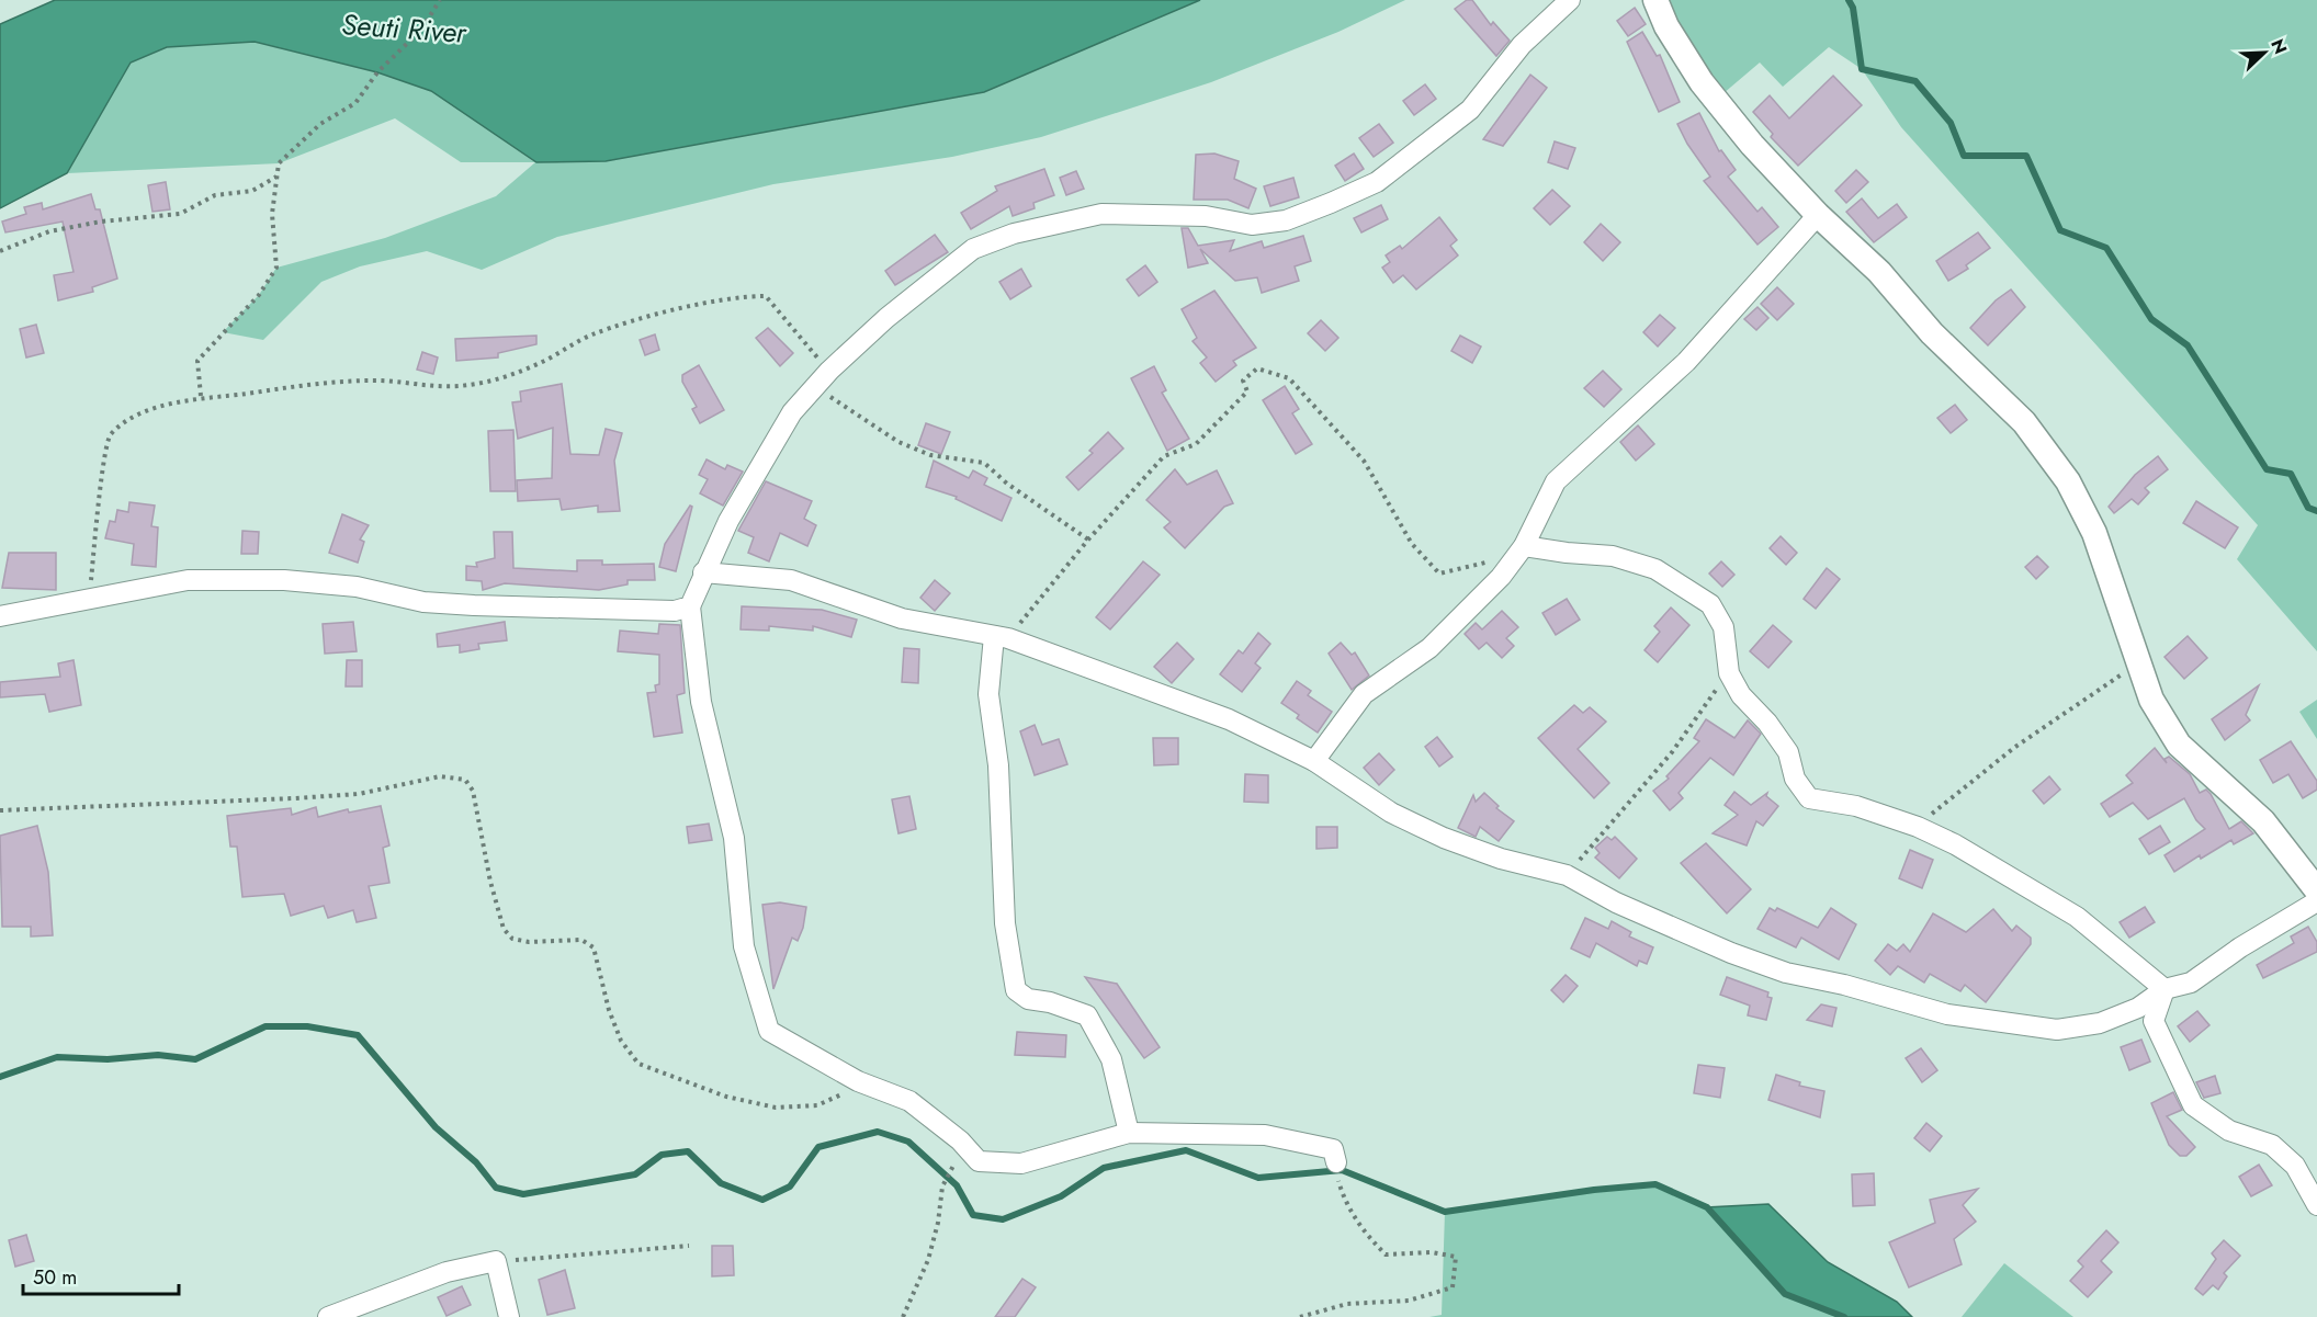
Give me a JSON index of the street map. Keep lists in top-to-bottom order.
{
  "water": ["Seuti River"],
  "scale_bar": "50 m",
  "north": "top right"
}
